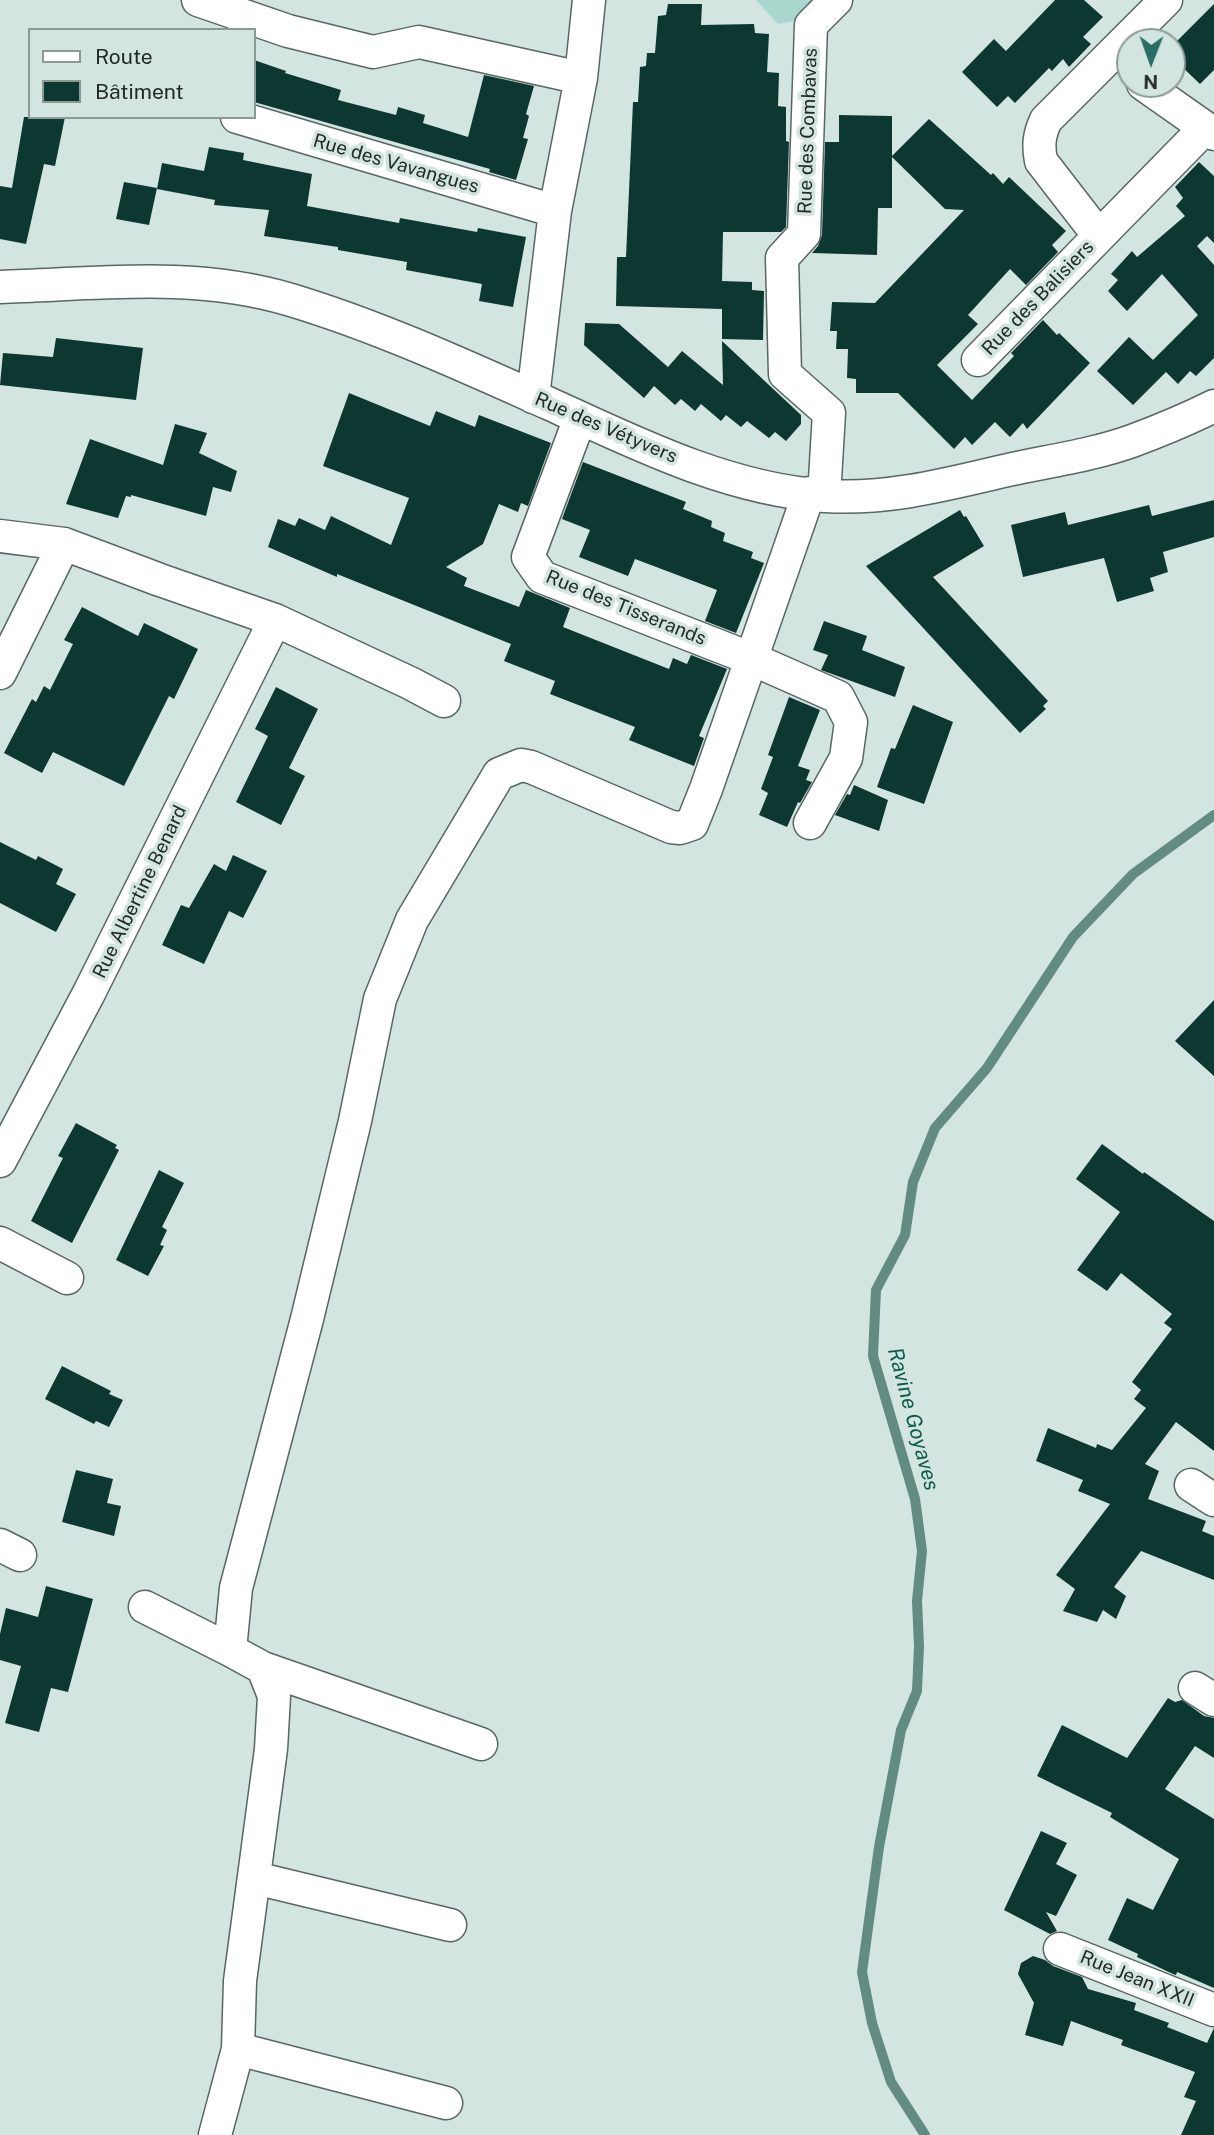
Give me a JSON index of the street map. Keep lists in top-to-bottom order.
{
  "streets": {
    "street": [
      "Rue des Combavas",
      "Rue des Vavangues",
      "Rue des Balisiers",
      "Rue des Vétyvers",
      "Rue des Tisserands",
      "Rue Albertine Benard",
      "Rue Jean XXII"
    ]
  },
  "crossings": [
    ["Rue des Combavas", "Rue des Vétyvers"],
    ["Rue des Vétyvers", "Rue des Tisserands"]
  ],
  "water": ["Ravine Goyaves"],
  "legend": ["Route", "Bâtiment"],
  "north": "bottom"
}
